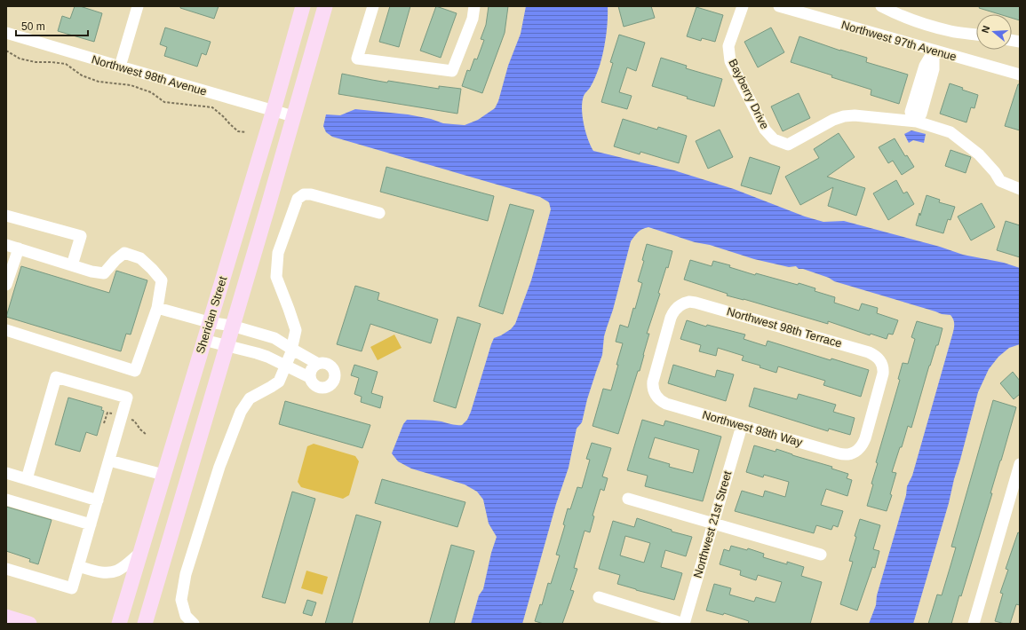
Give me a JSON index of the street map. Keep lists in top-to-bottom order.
{
  "streets": {
    "main road": ["Sheridan Street"],
    "street": [
      "Northwest 97th Avenue",
      "Northwest 98th Avenue",
      "Bayberry Drive",
      "Northwest 98th Terrace",
      "Northwest 98th Way",
      "Northwest 21st Street"
    ]
  },
  "crossings": [
    ["Northwest 98th Avenue", "Sheridan Street"],
    ["Northwest 98th Terrace", "Northwest 98th Way"],
    ["Northwest 98th Way", "Northwest 21st Street"]
  ],
  "scale_bar": "50 m",
  "north": "left"
}
